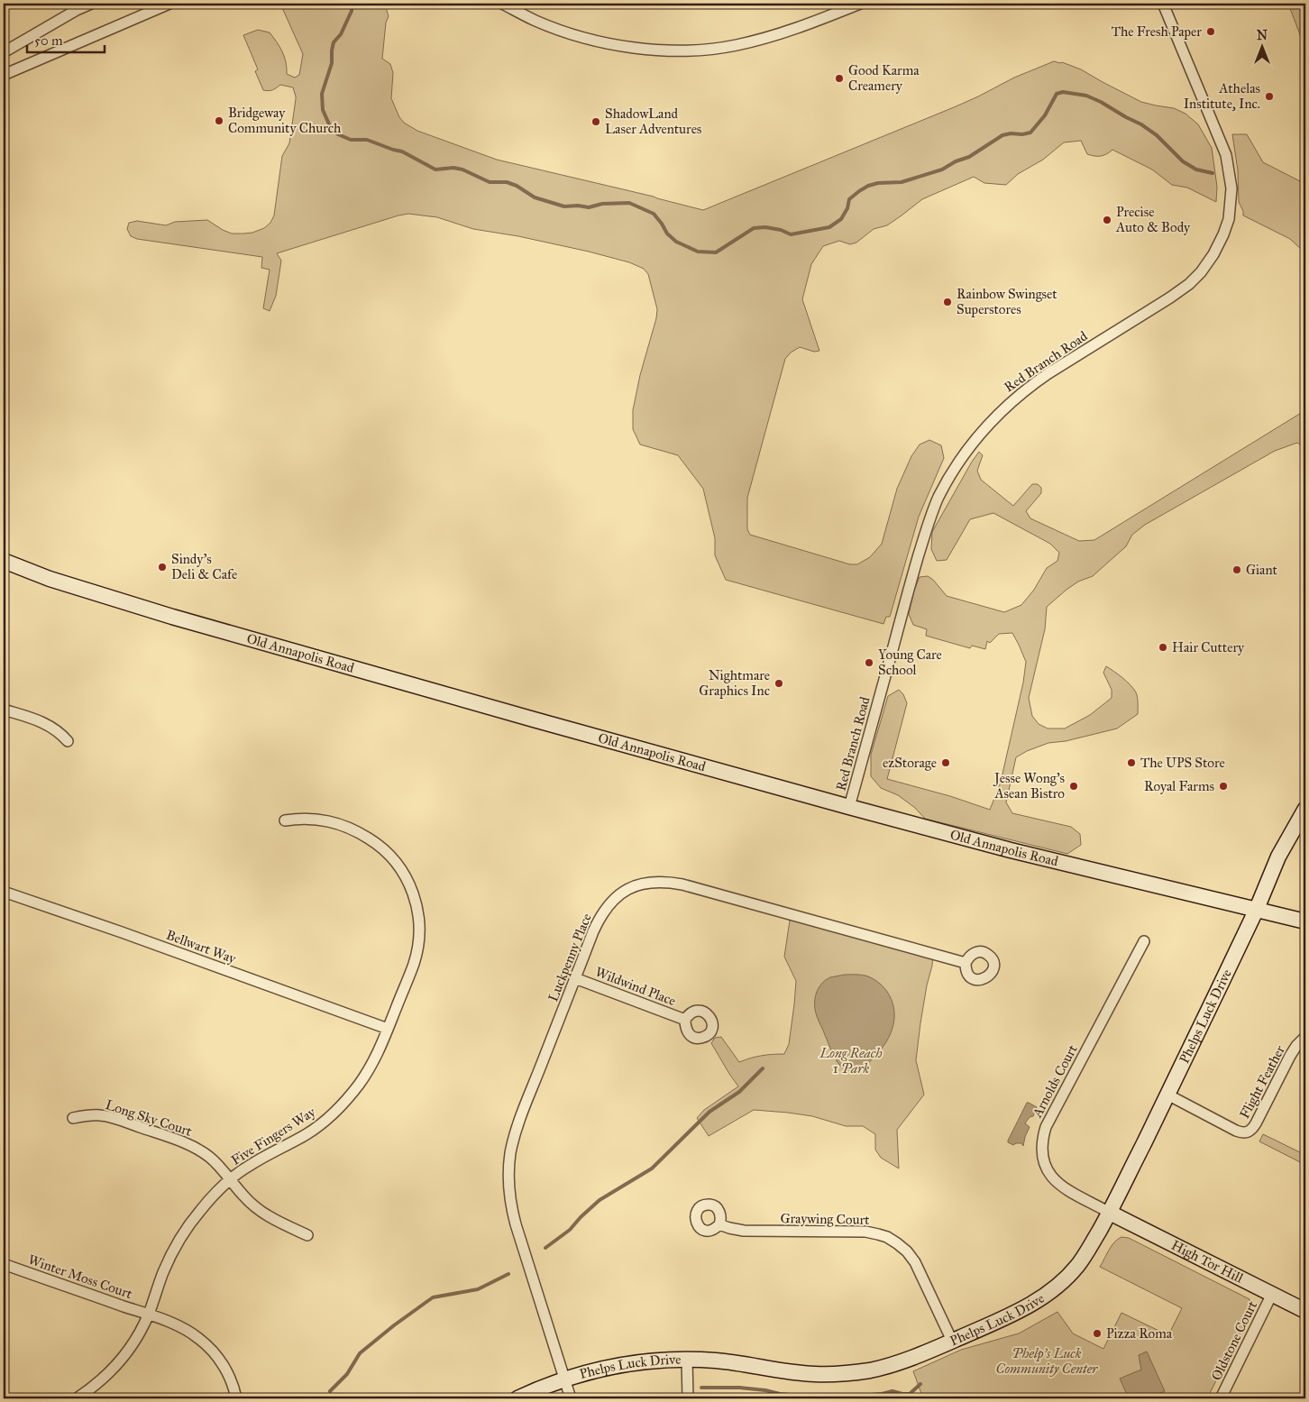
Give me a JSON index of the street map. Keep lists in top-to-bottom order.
{
  "streets": {
    "main road": ["Old Annapolis Road", "Phelps Luck Drive", "High Tor Hill"],
    "street": [
      "Red Branch Road",
      "Bellwart Way",
      "Luckpenny Place",
      "Wildwind Place",
      "Arnolds Court",
      "Flight Feather",
      "Long Sky Court",
      "Five Fingers Way",
      "Graywing Court",
      "Winter Moss Court",
      "Oldstone Court"
    ]
  },
  "crossings": [
    ["Red Branch Road", "Old Annapolis Road"],
    ["Old Annapolis Road", "Phelps Luck Drive"],
    ["Bellwart Way", "Five Fingers Way"],
    ["Luckpenny Place", "Wildwind Place"],
    ["Luckpenny Place", "Phelps Luck Drive"],
    ["Phelps Luck Drive", "Arnolds Court"],
    ["Phelps Luck Drive", "Flight Feather"],
    ["Phelps Luck Drive", "Graywing Court"],
    ["Phelps Luck Drive", "High Tor Hill"],
    ["Arnolds Court", "High Tor Hill"],
    ["Long Sky Court", "Five Fingers Way"],
    ["Five Fingers Way", "Winter Moss Court"],
    ["High Tor Hill", "Oldstone Court"]
  ],
  "parks": ["Long Reach 1 Park", "Phelp's Luck Community Center"],
  "places": [
    "The Fresh Paper",
    "Good Karma Creamery",
    "Athelas Institute, Inc.",
    "Bridgeway Community Church",
    "ShadowLand Laser Adventures",
    "Precise Auto & Body",
    "Rainbow Swingset Superstores",
    "Sindy's Deli & Cafe",
    "Giant",
    "Hair Cuttery",
    "Young Care School",
    "Nightmare Graphics Inc",
    "ezStorage",
    "The UPS Store",
    "Jesse Wong's Asean Bistro",
    "Royal Farms",
    "Pizza Roma"
  ],
  "scale_bar": "50 m",
  "north": "top"
}
